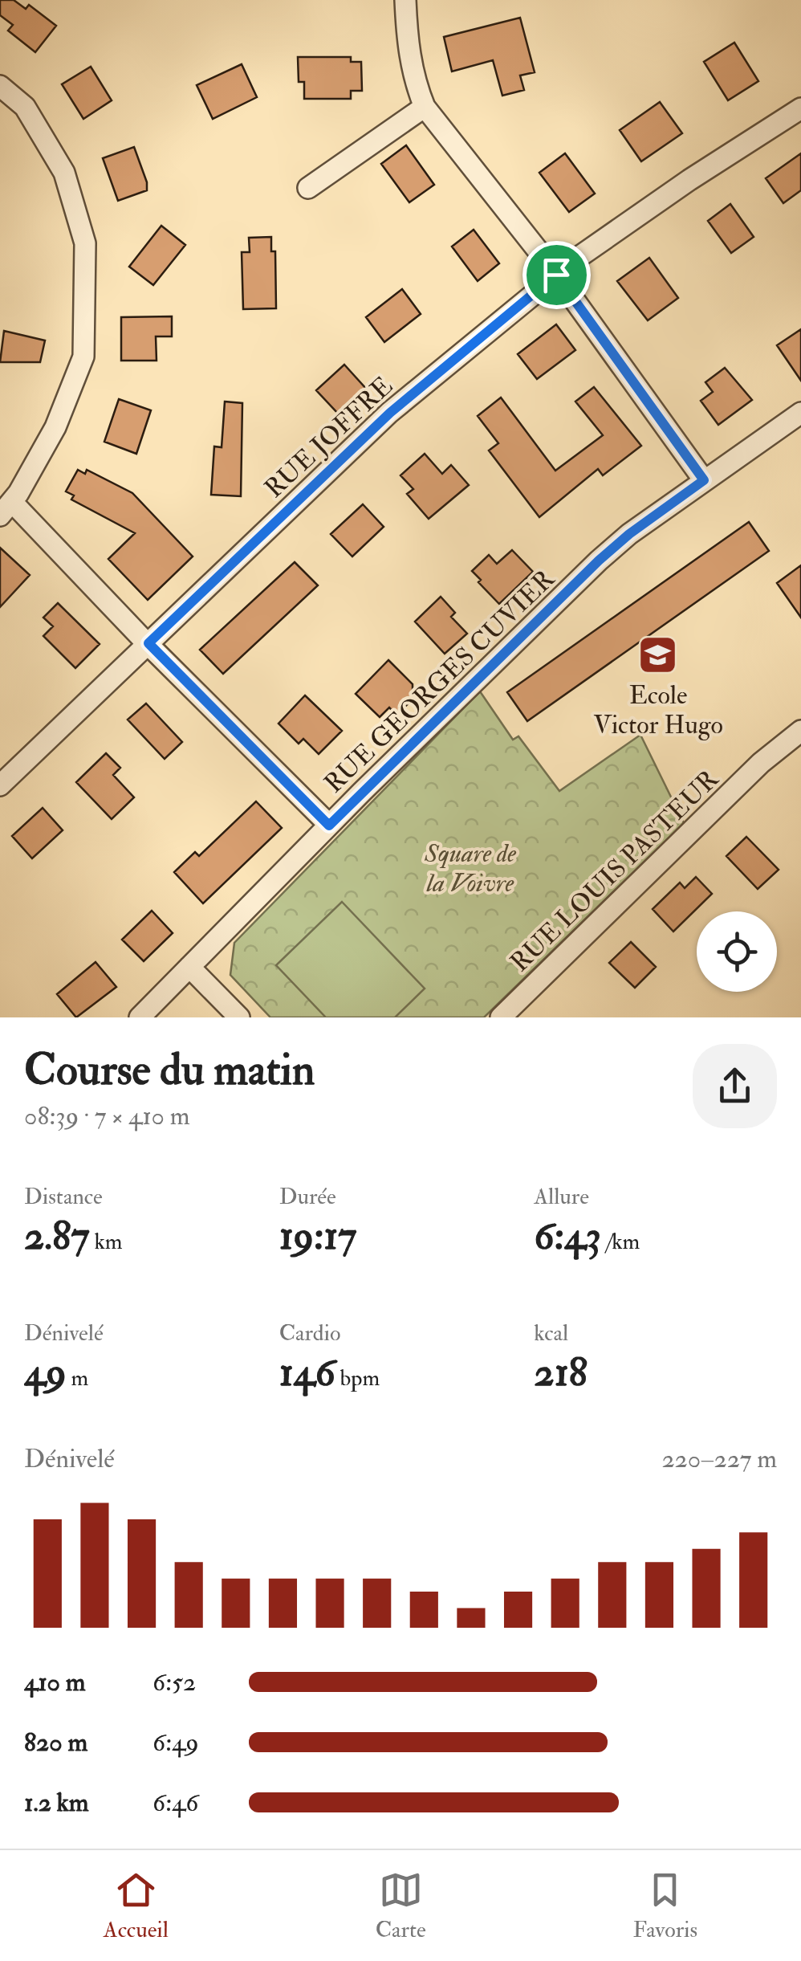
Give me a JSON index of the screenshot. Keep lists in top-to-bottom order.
{
  "streets": {
    "street": ["RUE JOFFRE", "RUE GEORGES CUVIER", "RUE LOUIS PASTEUR"]
  },
  "parks": ["Square de la Voivre"],
  "places": {
    "school or university": ["Ecole Victor Hugo"]
  },
  "page": {
    "heading": ["Course du matin", "08:39 · 7 × 410 m"],
    "stats": [
      ["Distance", "2.87 km"],
      ["Durée", "19:17"],
      ["Allure", "6:43 /km"],
      ["Dénivelé", "49 m"],
      ["Cardio", "146 bpm"],
      ["kcal", "218"]
    ],
    "chart": ["Dénivelé", "220–227 m"],
    "list": [
      {
        "name": "410 m",
        "note": "6:52"
      },
      {
        "name": "820 m",
        "note": "6:49"
      },
      {
        "name": "1.2 km",
        "note": "6:46"
      }
    ],
    "tabs": ["Accueil", "Carte", "Favoris"]
  }
}
